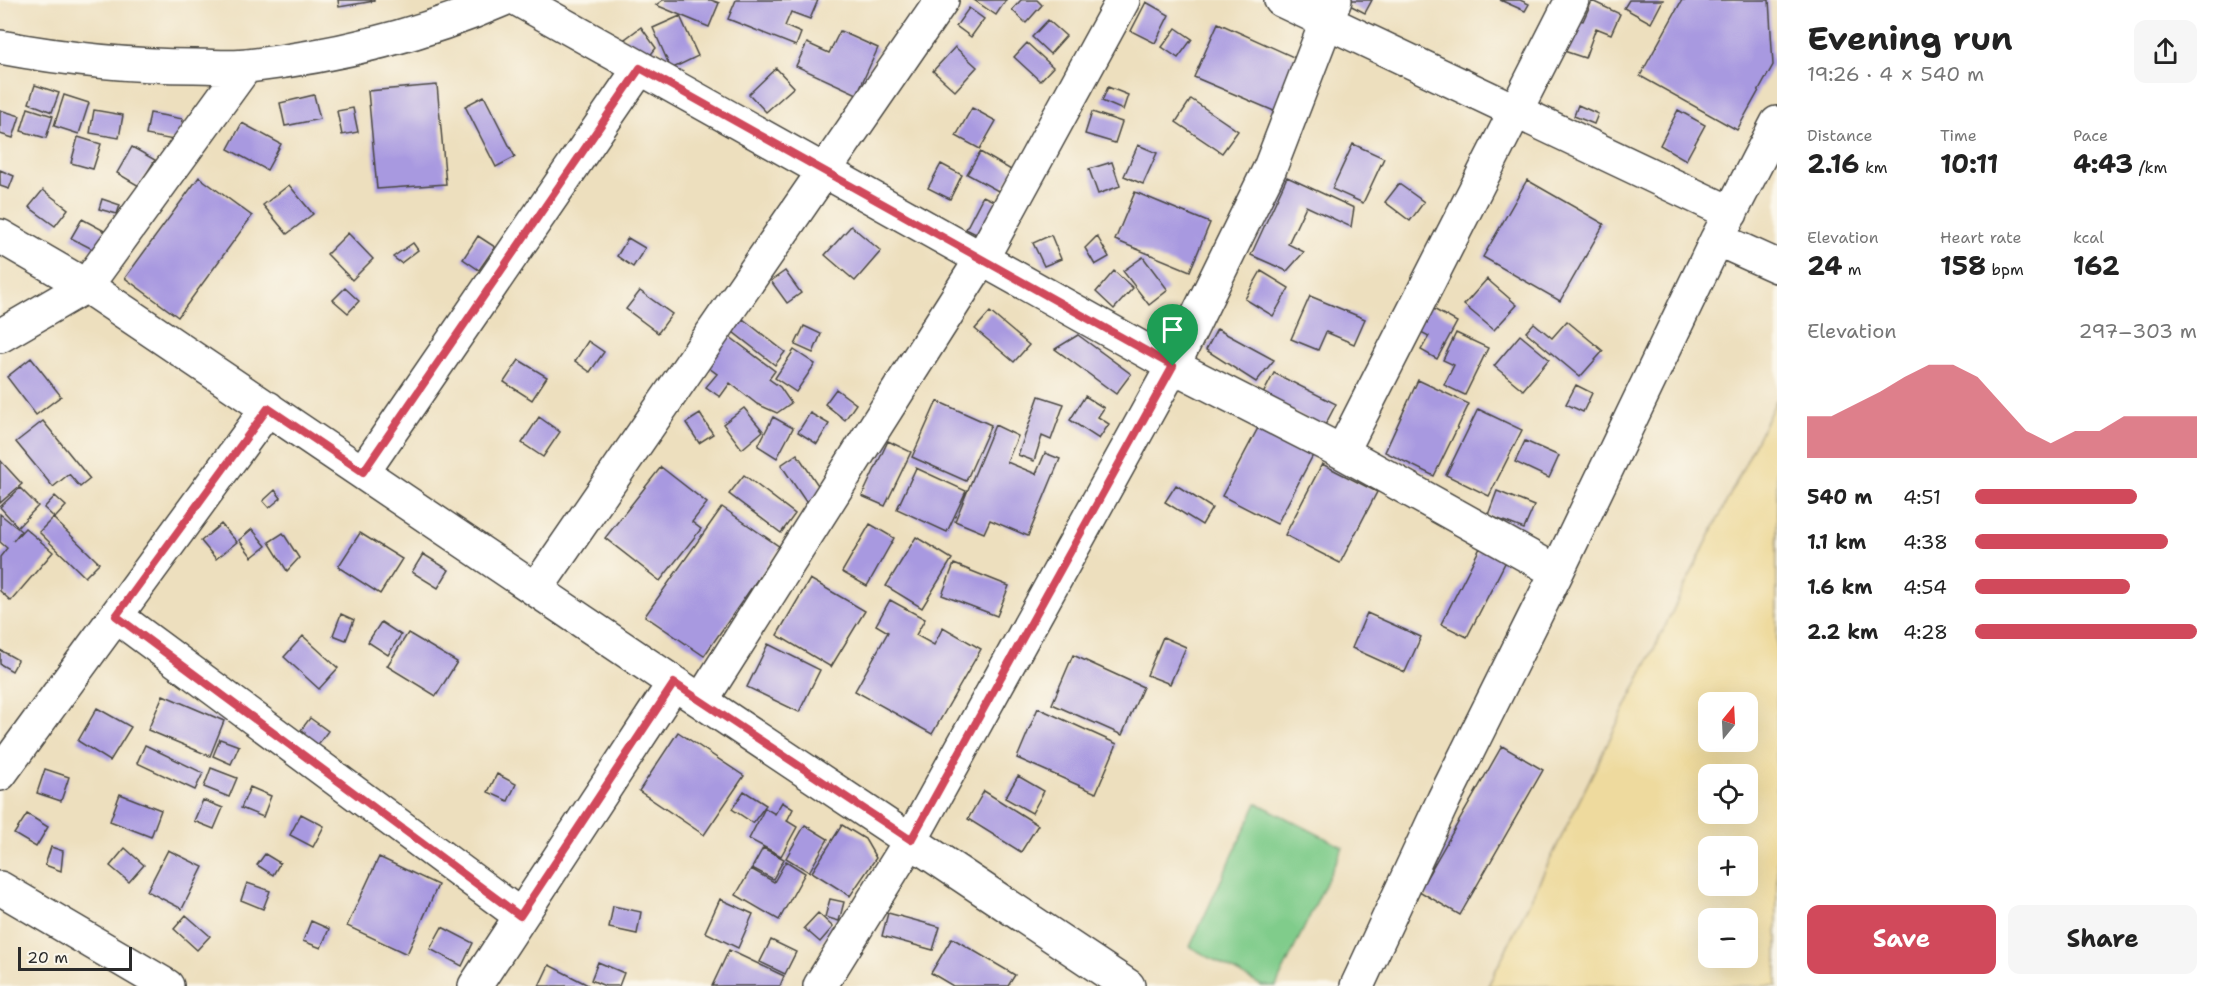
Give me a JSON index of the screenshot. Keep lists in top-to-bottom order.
{
  "scale_bar": "20 m",
  "north": "top",
  "page": {
    "heading": ["Evening run", "19:26 · 4 × 540 m"],
    "stats": [
      ["Distance", "2.16 km"],
      ["Time", "10:11"],
      ["Pace", "4:43 /km"],
      ["Elevation", "24 m"],
      ["Heart rate", "158 bpm"],
      ["kcal", "162"]
    ],
    "chart": ["Elevation", "297–303 m"],
    "list": [
      {
        "name": "540 m",
        "note": "4:51"
      },
      {
        "name": "1.1 km",
        "note": "4:38"
      },
      {
        "name": "1.6 km",
        "note": "4:54"
      },
      {
        "name": "2.2 km",
        "note": "4:28"
      }
    ],
    "map_buttons": ["+", "−"],
    "buttons": ["Save", "Share"],
    "scale": "20 m"
  }
}
